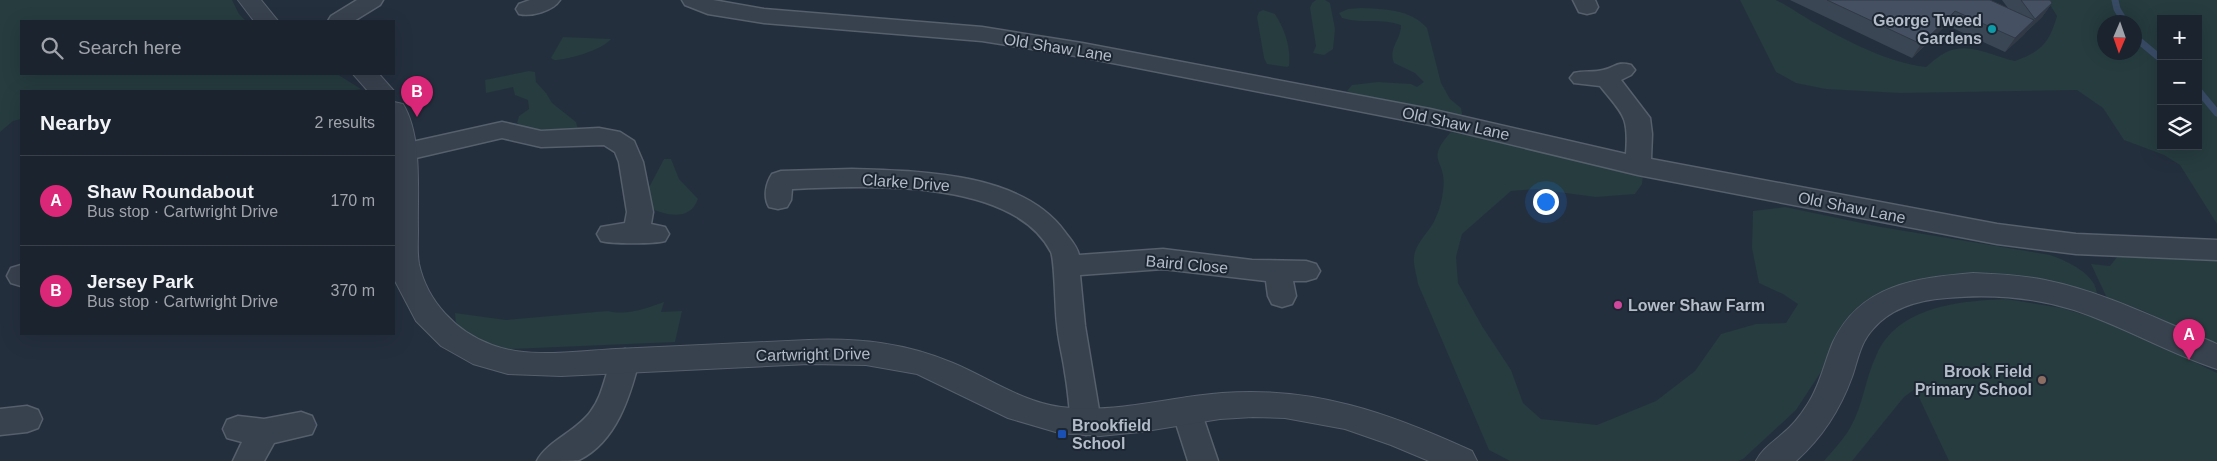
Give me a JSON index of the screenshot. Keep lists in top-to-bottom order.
{
  "streets": {
    "street": [
      "Old Shaw Lane",
      "Clarke Drive",
      "Baird Close",
      "Cartwright Drive"
    ]
  },
  "crossings": [
    ["Clarke Drive", "Baird Close"],
    ["Clarke Drive", "Cartwright Drive"]
  ],
  "places": {
    "other": ["George Tweed Gardens", "Lower Shaw Farm", "Brook Field Primary School"],
    "transit": ["Brookfield School"]
  },
  "north": "bottom",
  "page": {
    "map_buttons": ["+", "−"],
    "search": "Search here",
    "pins": ["B", "A"],
    "heading": ["Nearby", "2 results"],
    "list": [
      {
        "mark": "A",
        "name": "Shaw Roundabout",
        "note": "Bus stop · Cartwright Drive",
        "value": "170 m"
      },
      {
        "mark": "B",
        "name": "Jersey Park",
        "note": "Bus stop · Cartwright Drive",
        "value": "370 m"
      }
    ]
  }
}
